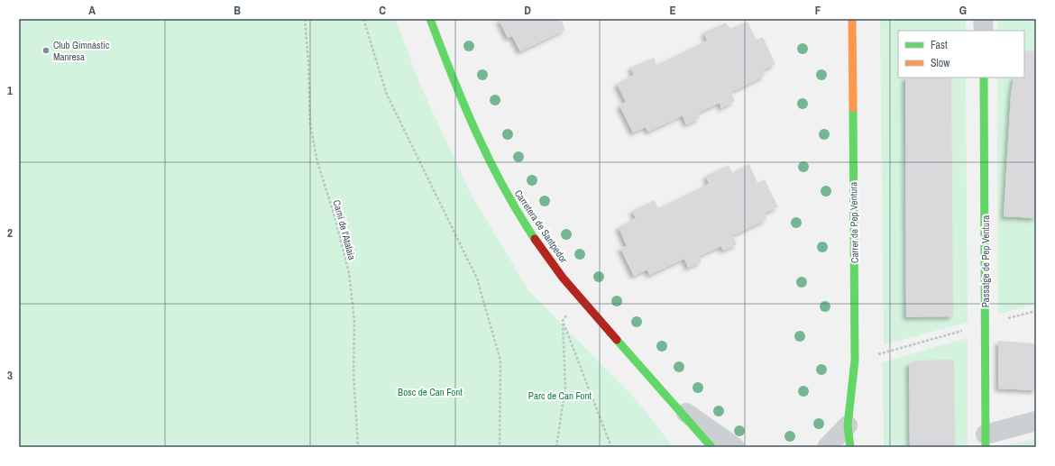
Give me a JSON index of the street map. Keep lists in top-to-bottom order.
{
  "streets": {
    "street": ["Carrer de Pep Ventura", "Carretera de Santpedor", "Passatge de Pep Ventura"],
    "path": ["Camí de l'Atalaia"]
  },
  "parks": ["Bosc de Can Font", "Parc de Can Font"],
  "places": ["Club Gimnàstic Manresa"],
  "legend": ["Fast", "Slow"],
  "grid": {
    "columns": [
      "A",
      "B",
      "C",
      "D",
      "E",
      "F",
      "G"
    ],
    "rows": ["1", "2", "3"]
  }
}
